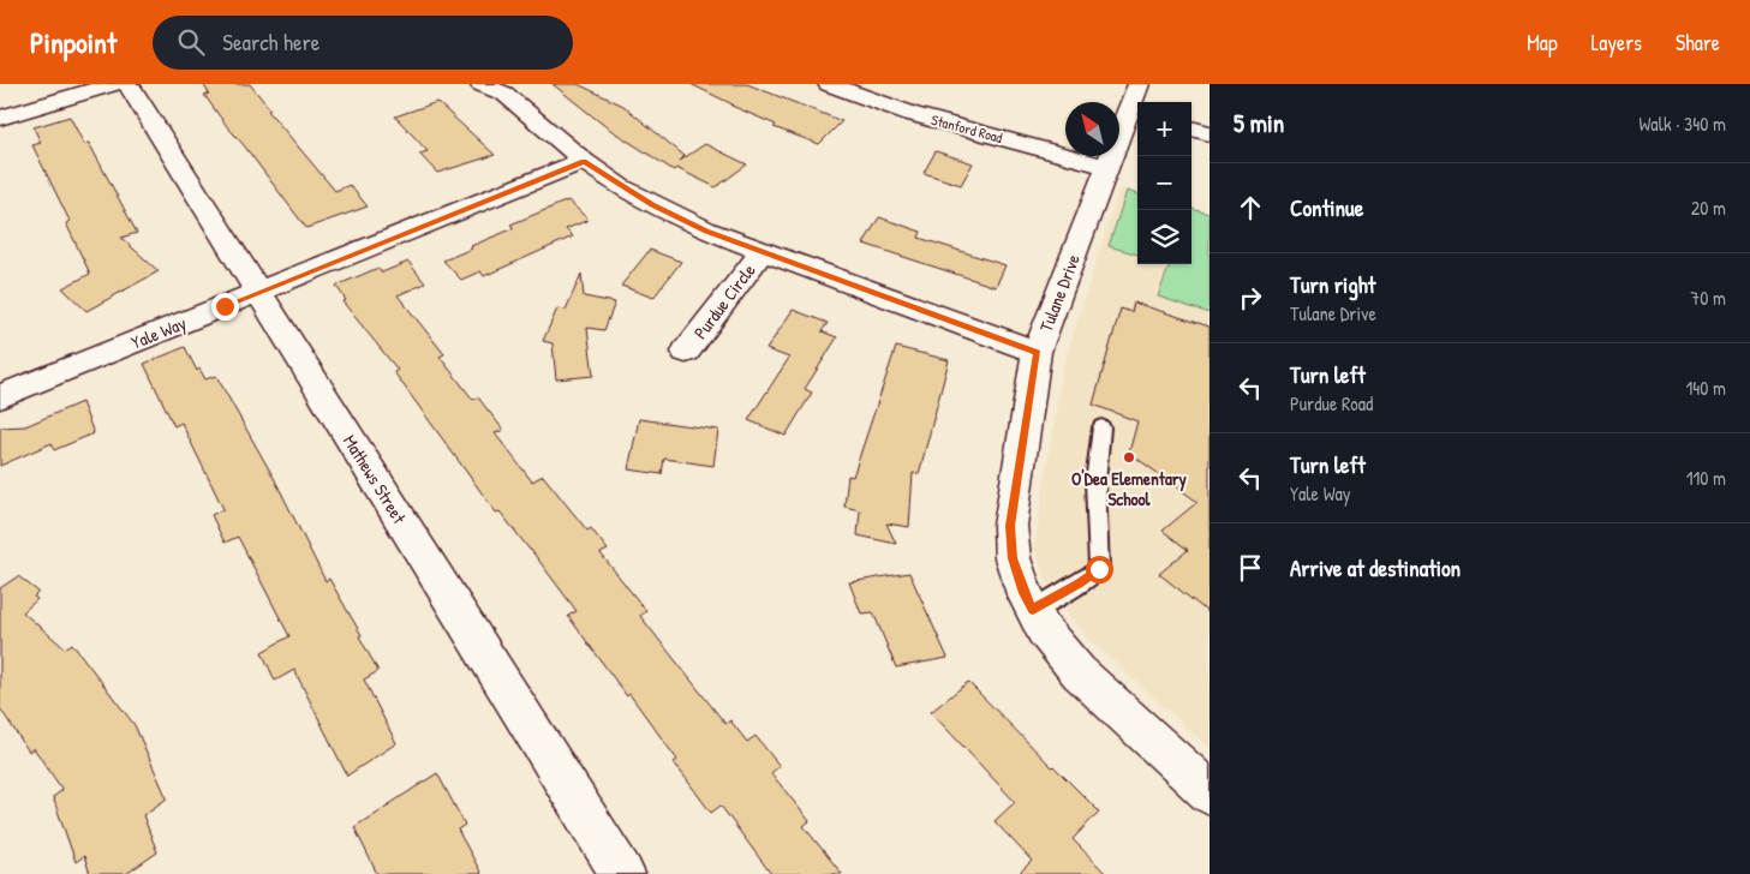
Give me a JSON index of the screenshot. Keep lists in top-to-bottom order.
{
  "streets": {
    "street": [
      "Stanford Road",
      "Tulane Drive",
      "Purdue Circle",
      "Yale Way",
      "Mathews Street"
    ]
  },
  "crossings": [
    ["Stanford Road", "Tulane Drive"],
    ["Yale Way", "Mathews Street"]
  ],
  "places": ["O'Dea Elementary School"],
  "north": "top left",
  "page": {
    "header": "Pinpoint",
    "search": "Search here",
    "nav": ["Map", "Layers", "Share"],
    "heading": ["5 min", "Walk · 340 m"],
    "map_buttons": ["+", "−"],
    "list": [
      ["Continue", "20 m"],
      ["Turn right", "Tulane Drive", "70 m"],
      ["Turn left", "Purdue Road", "140 m"],
      ["Turn left", "Yale Way", "110 m"],
      "Arrive at destination"
    ]
  }
}
